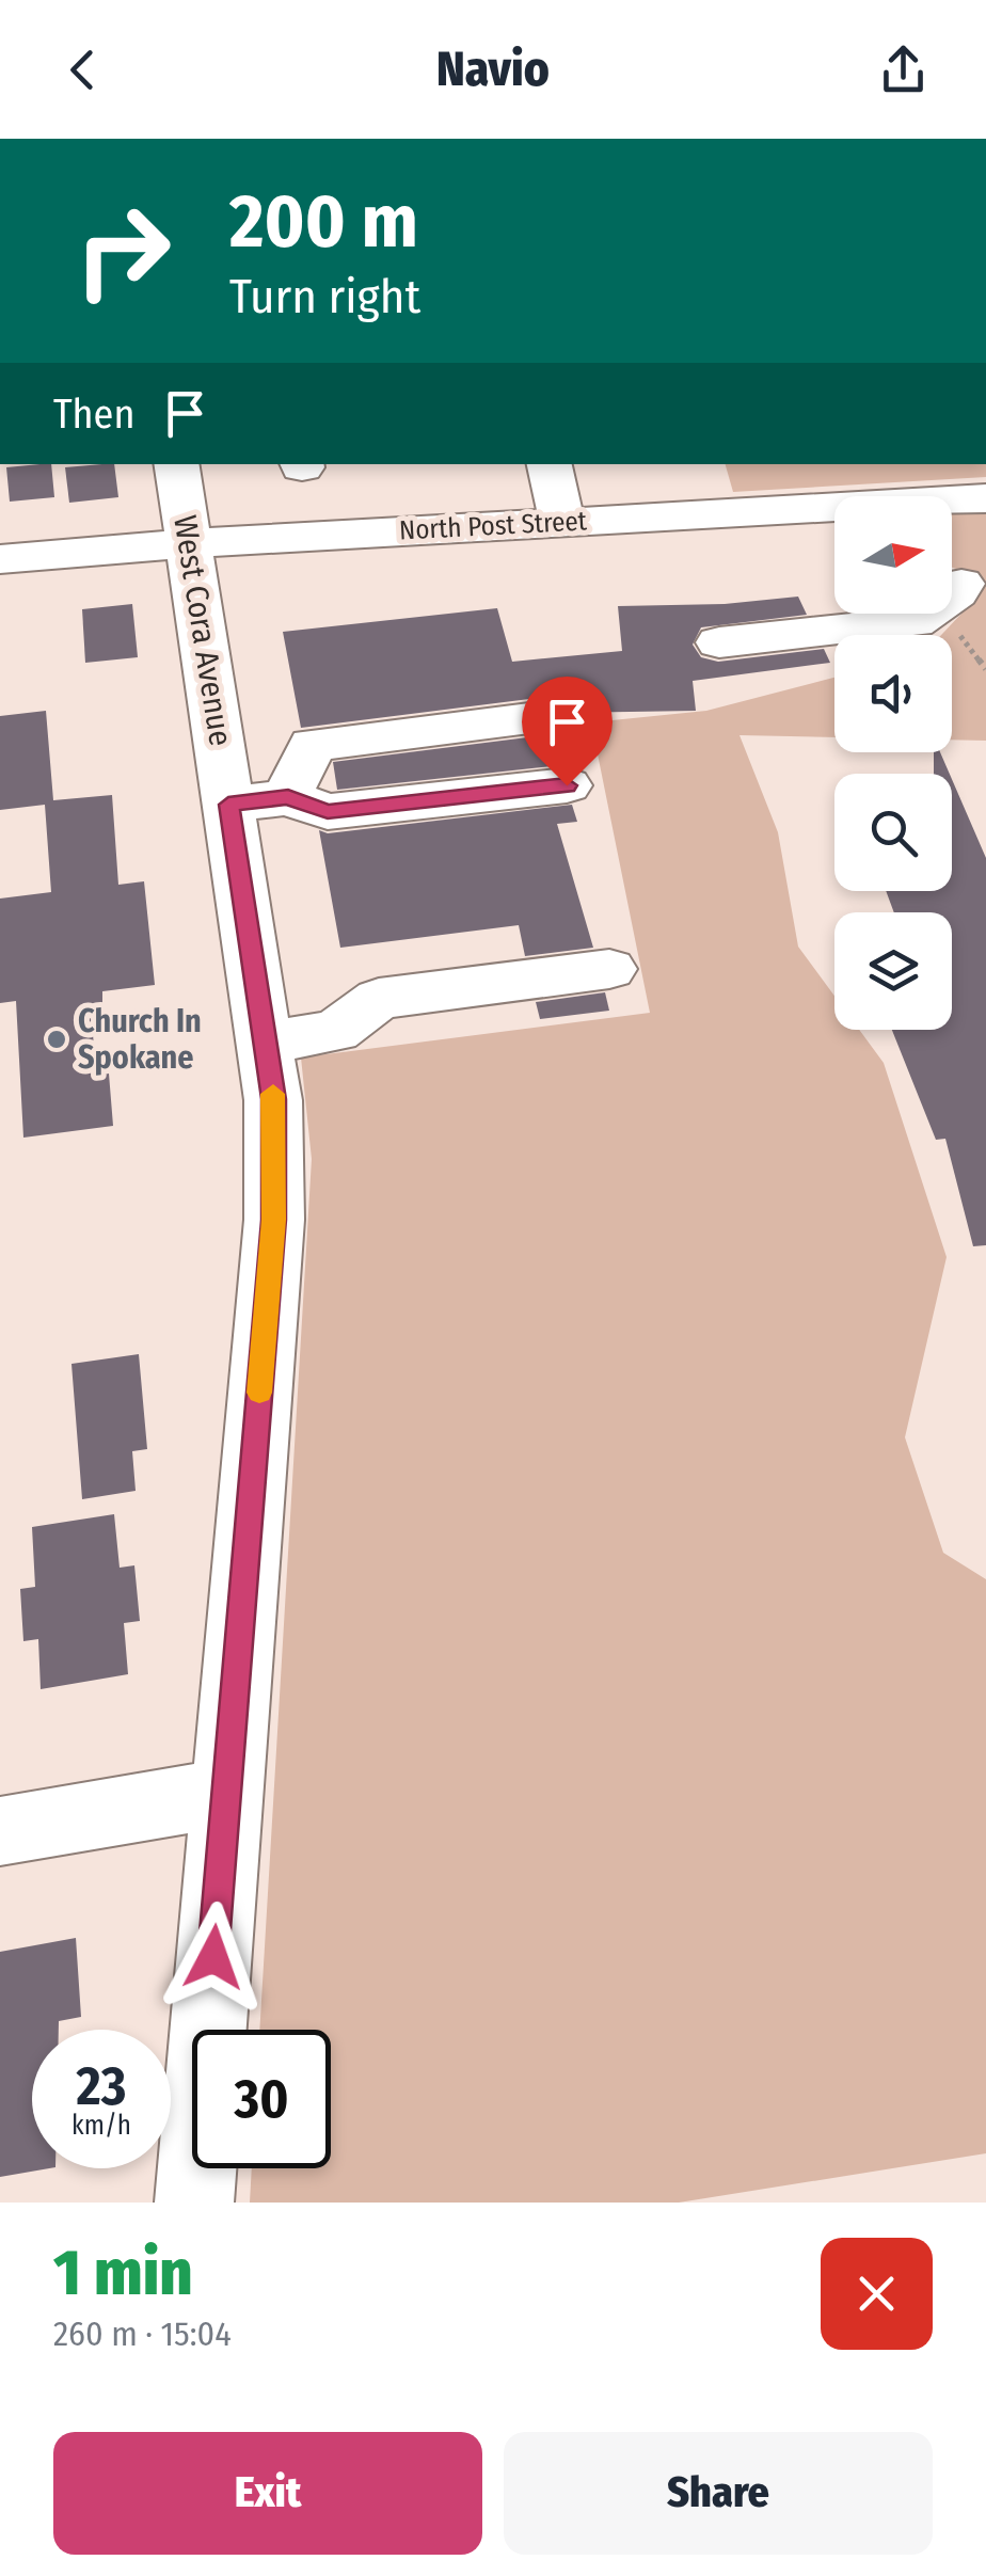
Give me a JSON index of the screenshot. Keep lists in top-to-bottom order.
{
  "streets": {
    "street": ["North Post Street", "West Cora Avenue"]
  },
  "crossings": [
    ["North Post Street", "West Cora Avenue"]
  ],
  "places": ["Church In Spokane"],
  "north": "right",
  "page": {
    "header": "Navio",
    "turn": ["200 m", "Turn right"],
    "then": "Then",
    "speed": "23 km/h",
    "limit": "30",
    "heading": ["1 min", "260 m · 15:04"],
    "buttons": ["Exit", "Share"]
  }
}
